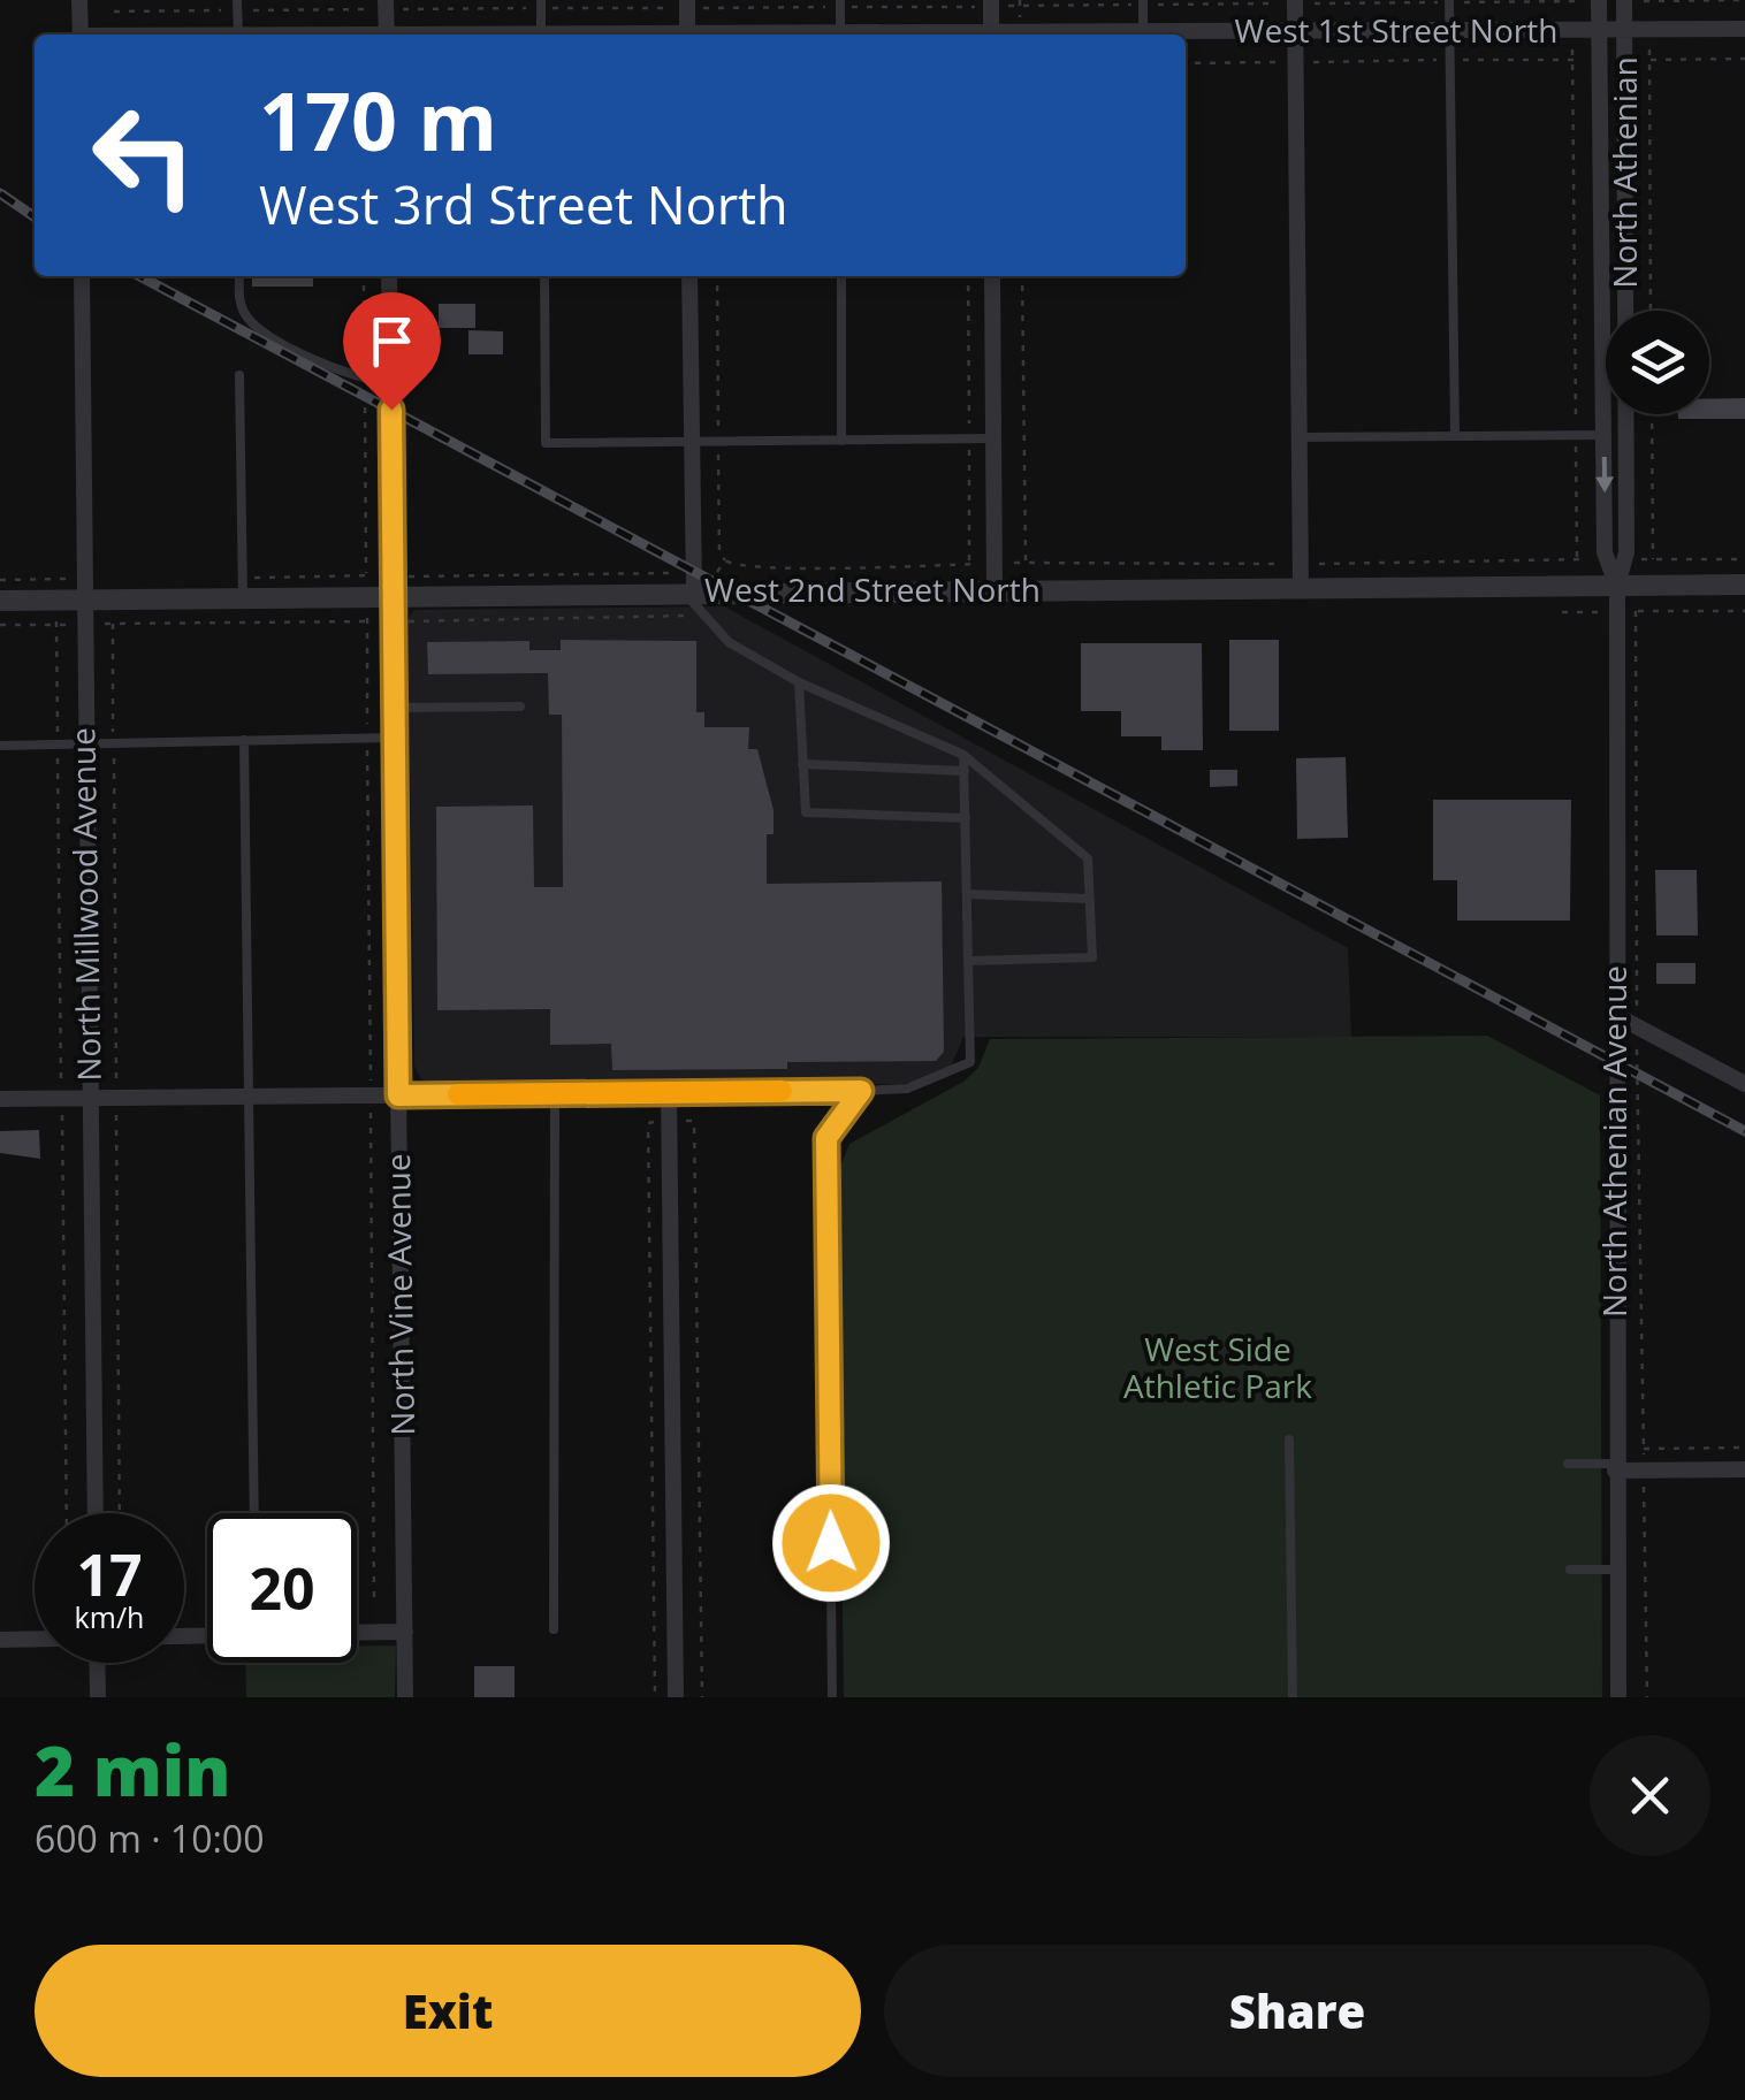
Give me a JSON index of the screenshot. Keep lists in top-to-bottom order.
{
  "streets": {
    "street": [
      "West 1st Street North",
      "North Athenian",
      "West 2nd Street North",
      "North Millwood Avenue",
      "North Athenian Avenue",
      "North Vine Avenue"
    ]
  },
  "crossings": [
    ["West 1st Street North", "North Athenian"],
    ["North Athenian", "West 2nd Street North"],
    ["North Athenian", "North Athenian Avenue"],
    ["West 2nd Street North", "North Millwood Avenue"],
    ["West 2nd Street North", "North Athenian Avenue"],
    ["West 2nd Street North", "North Vine Avenue"]
  ],
  "parks": ["West Side Athletic Park"],
  "page": {
    "turn": ["170 m", "West 3rd Street North"],
    "speed": "17 km/h",
    "limit": "20",
    "heading": ["2 min", "600 m · 10:00"],
    "buttons": ["Exit", "Share"]
  }
}
